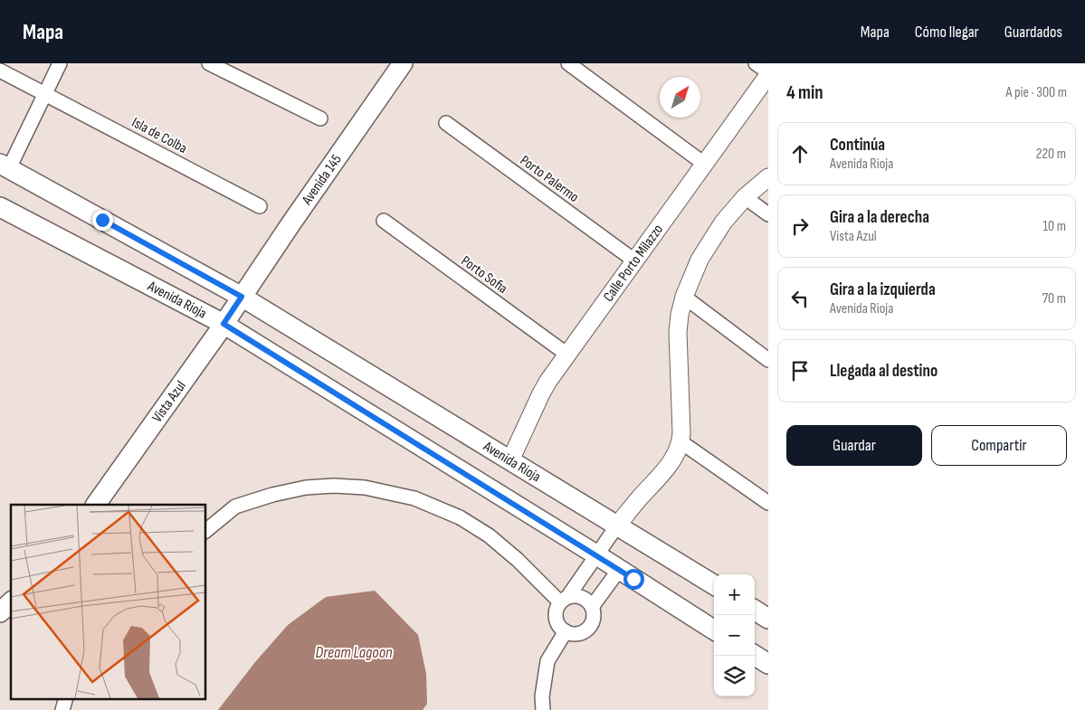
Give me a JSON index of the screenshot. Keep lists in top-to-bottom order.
{
  "streets": {
    "main road": ["Avenida 145", "Avenida Rioja", "Vista Azul"],
    "street": [
      "Isla de Colba",
      "Porto Palermo",
      "Calle Porto Milazzo",
      "Porto Sofia"
    ]
  },
  "crossings": [
    ["Avenida 145", "Avenida Rioja"],
    ["Avenida 145", "Vista Azul"],
    ["Porto Palermo", "Calle Porto Milazzo"],
    ["Calle Porto Milazzo", "Porto Sofia"],
    ["Calle Porto Milazzo", "Avenida Rioja"],
    ["Avenida Rioja", "Vista Azul"]
  ],
  "water": ["Dream Lagoon"],
  "north": "top right",
  "page": {
    "header": "Mapa",
    "nav": ["Mapa", "Cómo llegar", "Guardados"],
    "heading": ["4 min", "A pie · 300 m"],
    "list": [
      ["Continúa", "Avenida Rioja", "220 m"],
      ["Gira a la derecha", "Vista Azul", "10 m"],
      ["Gira a la izquierda", "Avenida Rioja", "70 m"],
      "Llegada al destino"
    ],
    "buttons": ["Guardar", "Compartir"],
    "map_buttons": ["+", "−"]
  }
}
